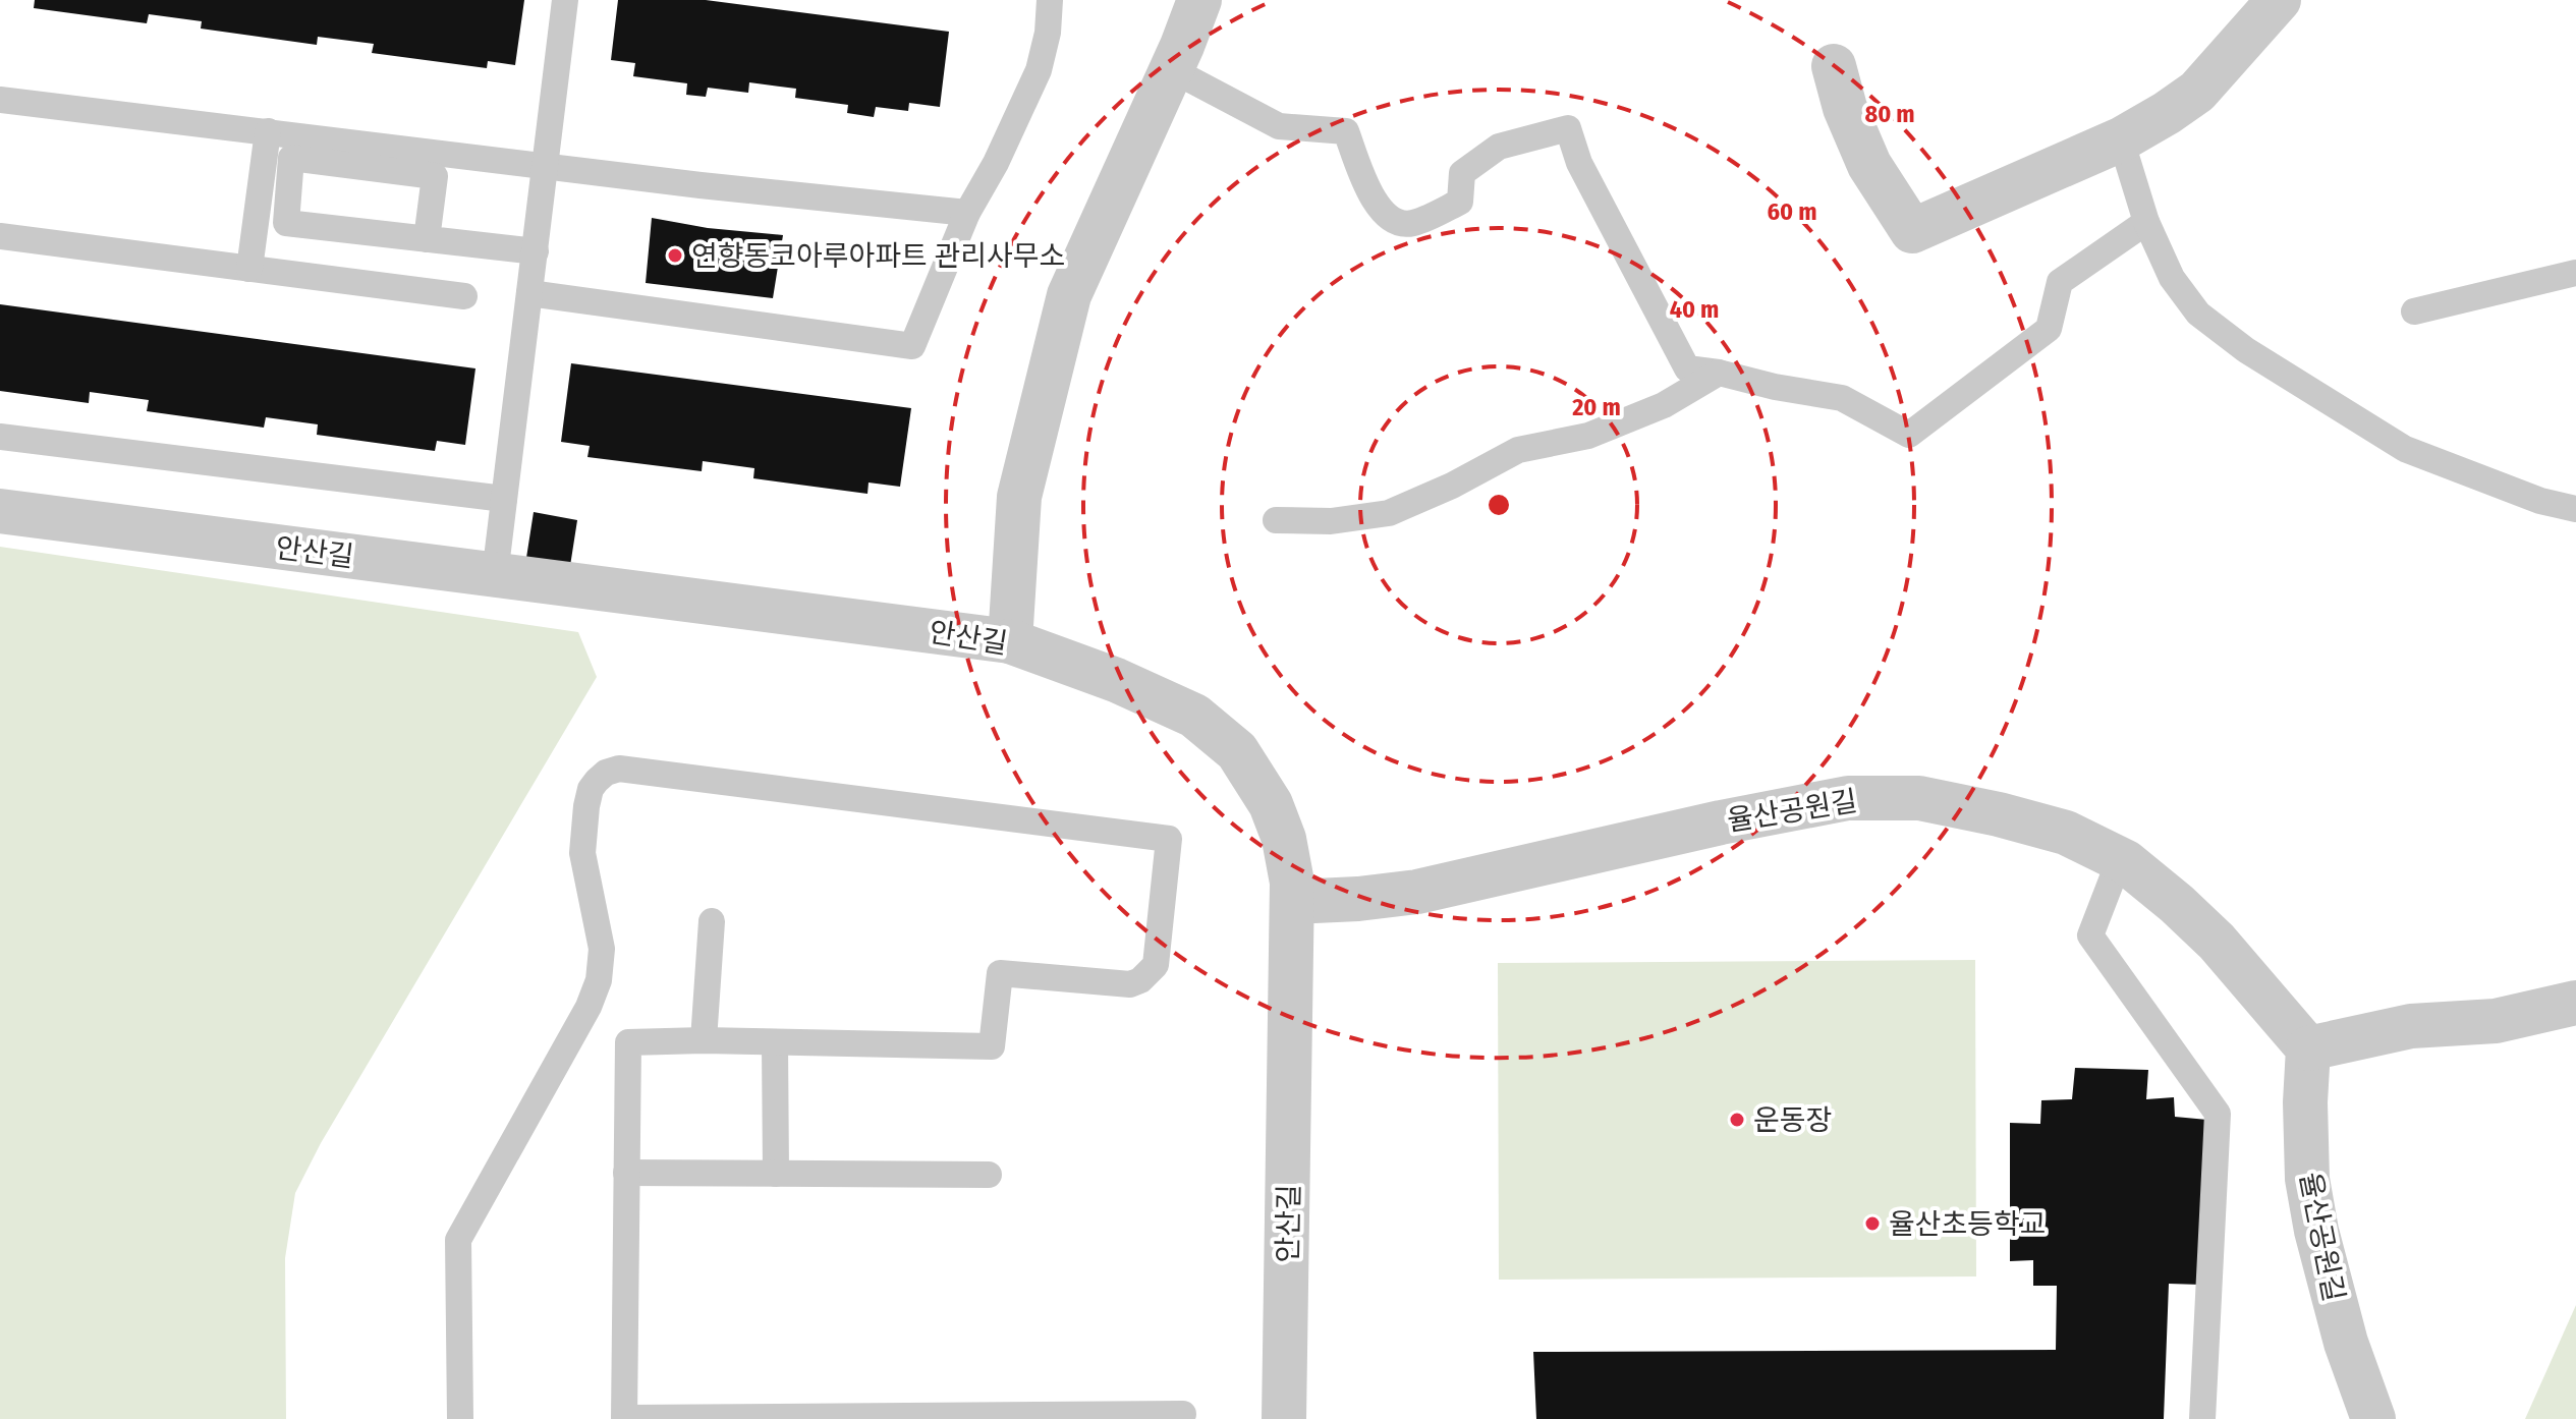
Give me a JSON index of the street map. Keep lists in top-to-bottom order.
{
  "streets": {
    "street": ["안산길", "율산공원길"]
  },
  "crossings": [
    ["안산길", "율산공원길"]
  ],
  "places": ["연향동코아루아파트 관리사무소", "운동장", "율산초등학교"],
  "rings": [
    "80 m",
    "60 m",
    "40 m",
    "20 m"
  ]
}
